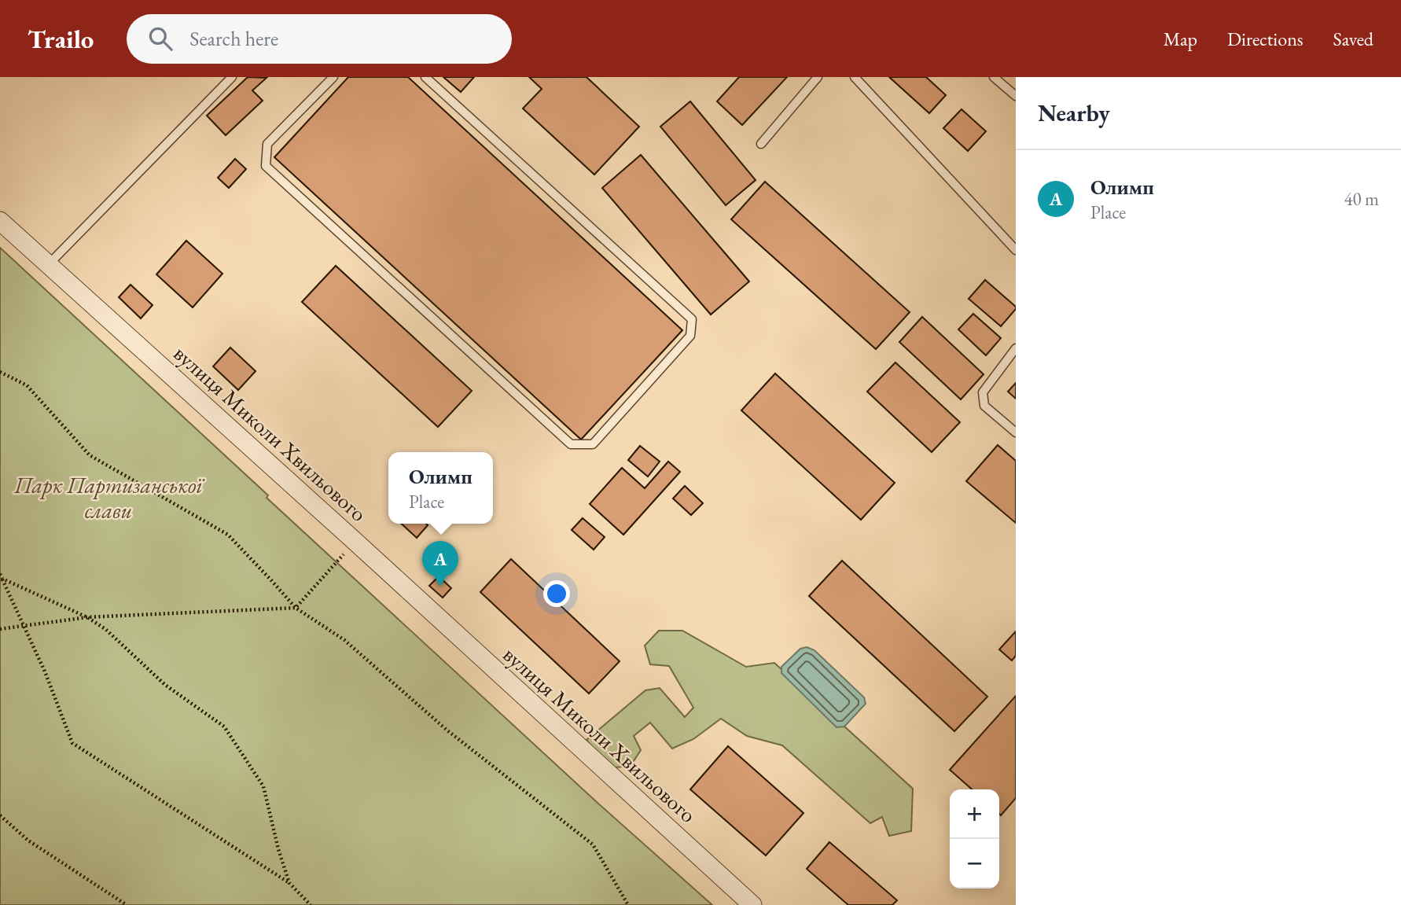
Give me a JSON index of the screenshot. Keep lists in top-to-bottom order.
{
  "streets": {
    "street": ["вулиця Миколи Хвильового"]
  },
  "parks": ["Парк Партизанської слави"],
  "page": {
    "header": "Trailo",
    "search": "Search here",
    "nav": ["Map", "Directions", "Saved"],
    "heading": "Nearby",
    "list": [
      {
        "mark": "A",
        "name": "Олимп",
        "note": "Place",
        "value": "40 m"
      }
    ],
    "popup": ["Олимп", "Place"],
    "pins": "A",
    "map_buttons": ["+", "−"]
  }
}
